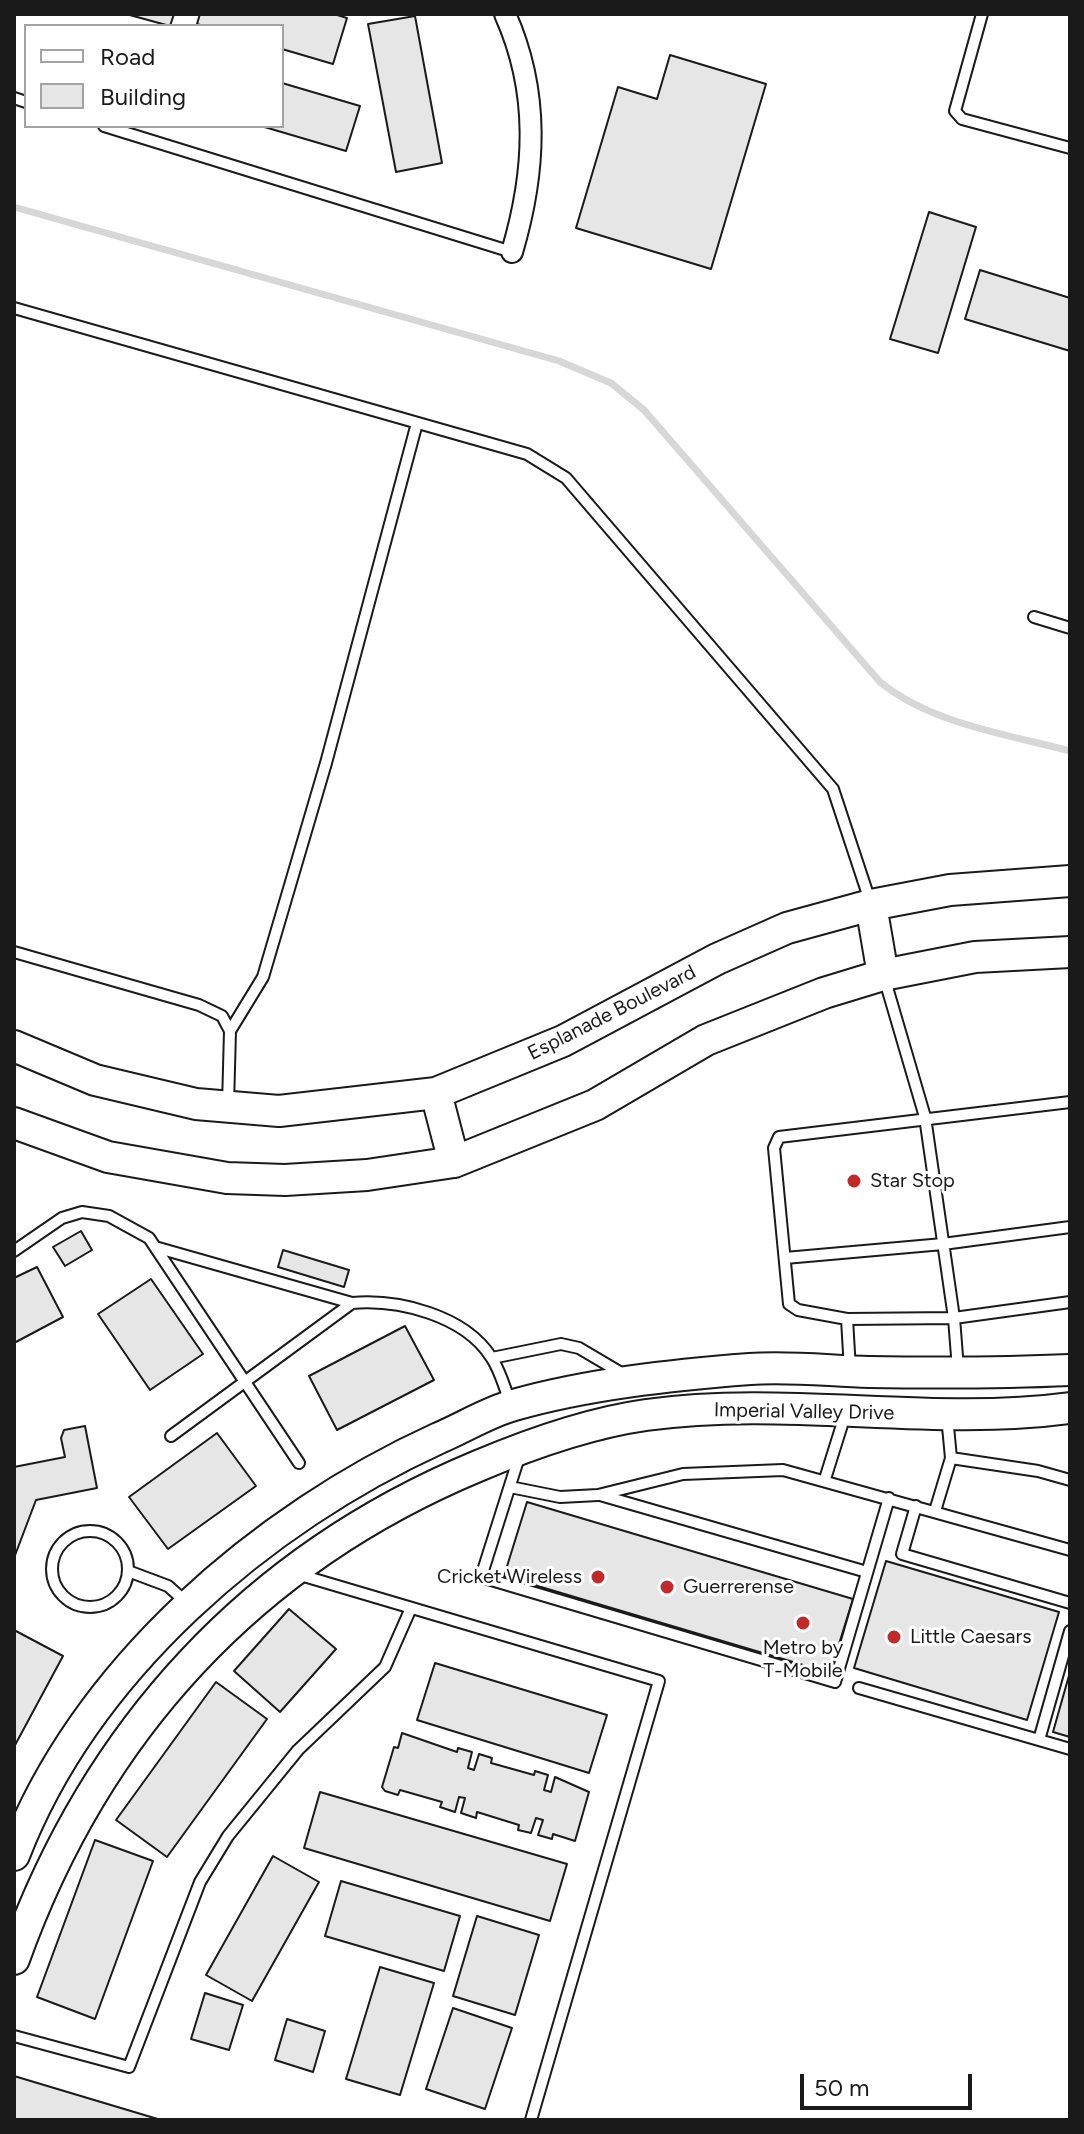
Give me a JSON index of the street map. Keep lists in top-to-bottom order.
{
  "streets": {
    "main road": ["Esplanade Boulevard", "Imperial Valley Drive"]
  },
  "places": [
    "Star Stop",
    "Cricket Wireless",
    "Guerrerense",
    "Metro by T-Mobile",
    "Little Caesars"
  ],
  "legend": ["Road", "Building"],
  "scale_bar": "50 m"
}
